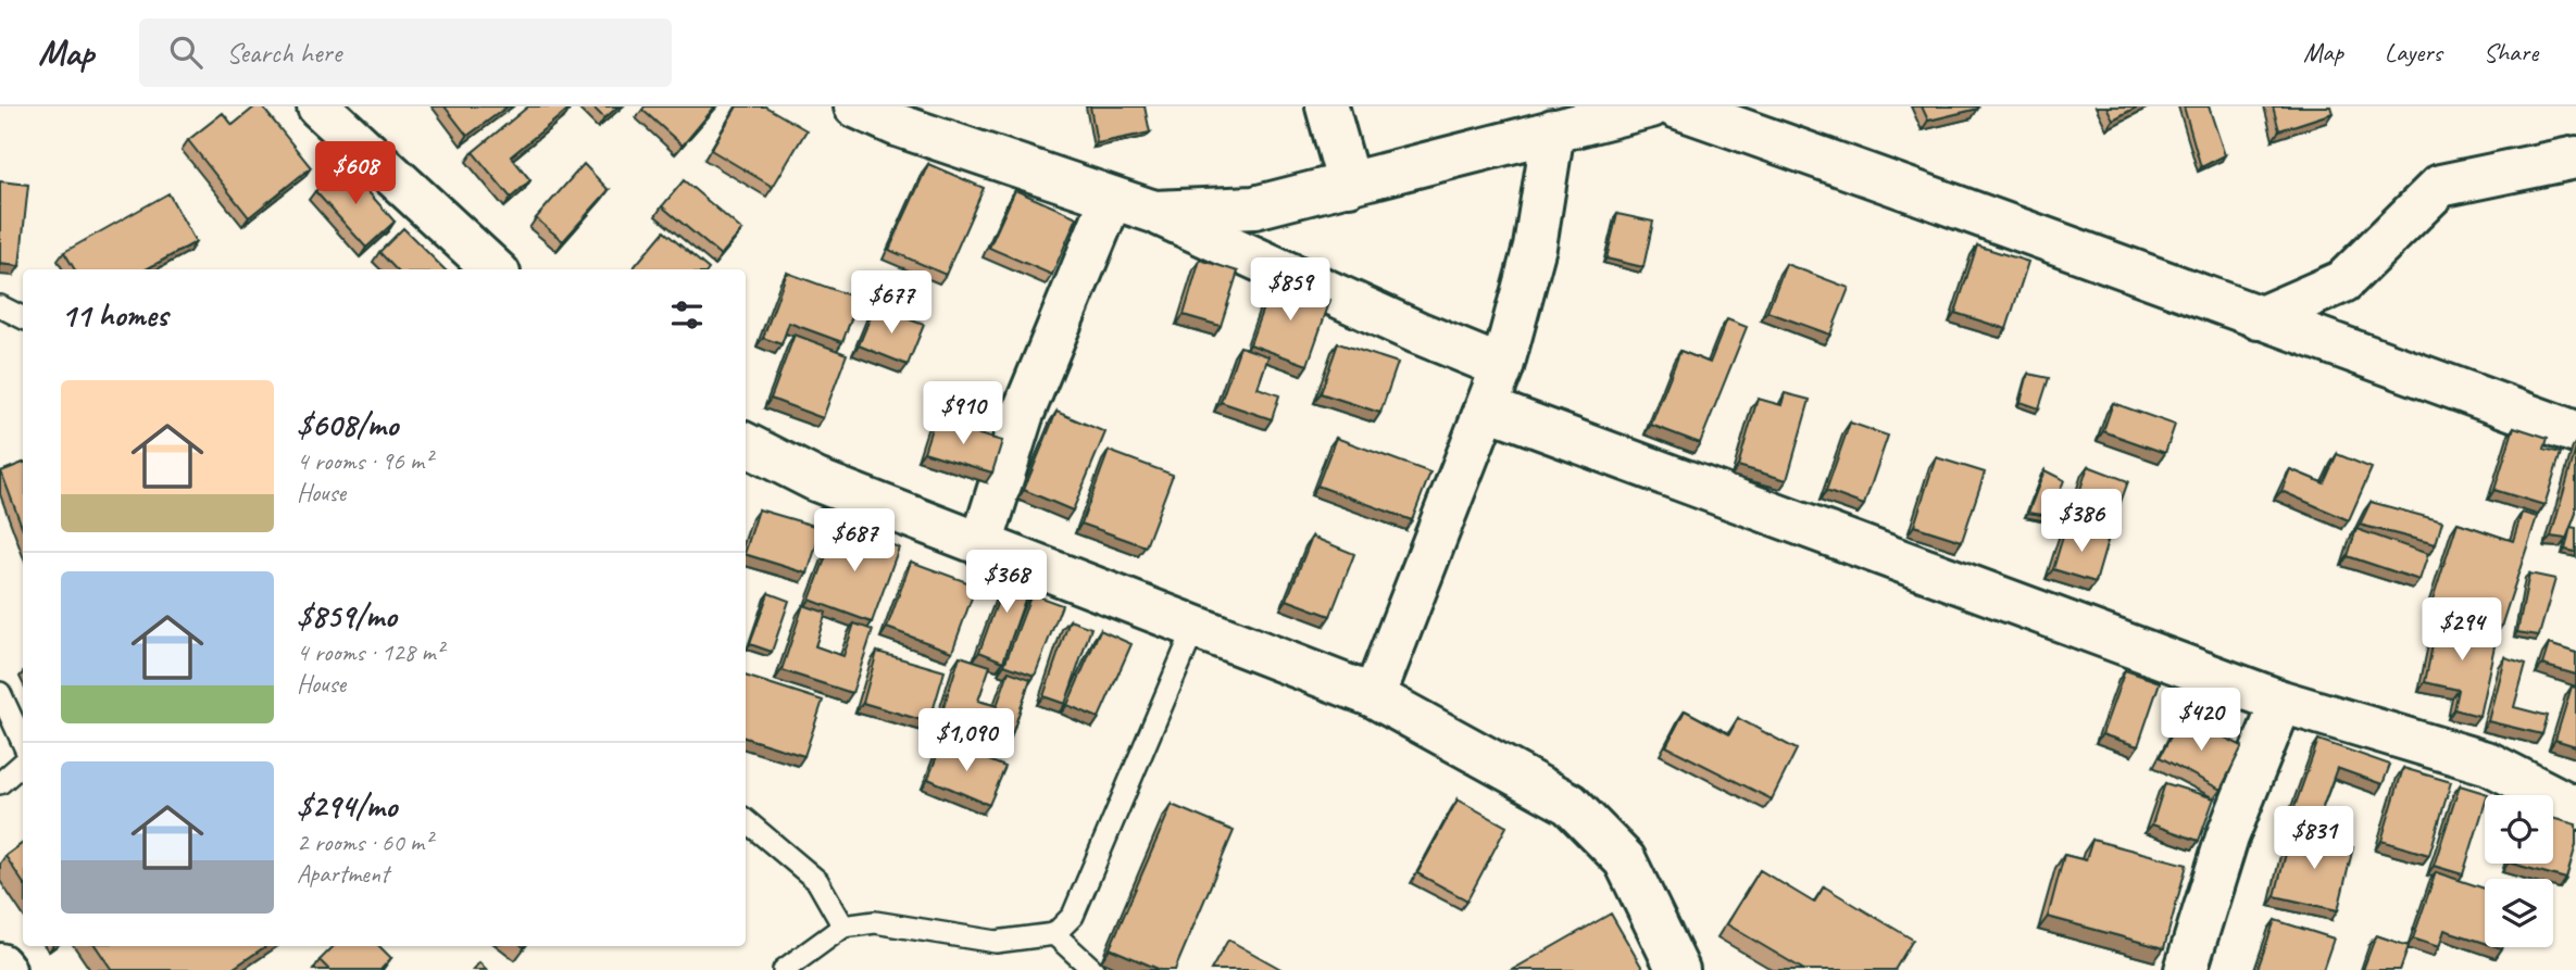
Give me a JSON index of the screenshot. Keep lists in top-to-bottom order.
{
  "page": {
    "header": "Map",
    "search": "Search here",
    "nav": ["Map", "Layers", "Share"],
    "price": [
      "$608",
      "$859",
      "$677",
      "$910",
      "$386",
      "$687",
      "$368",
      "$294",
      "$420",
      "$1,090",
      "$831"
    ],
    "heading": "11 homes",
    "list": [
      {
        "name": "$608/mo",
        "note": "4 rooms · 96 m² · House"
      },
      {
        "name": "$859/mo",
        "note": "4 rooms · 128 m² · House"
      },
      {
        "name": "$294/mo",
        "note": "2 rooms · 60 m² · Apartment"
      }
    ]
  }
}
